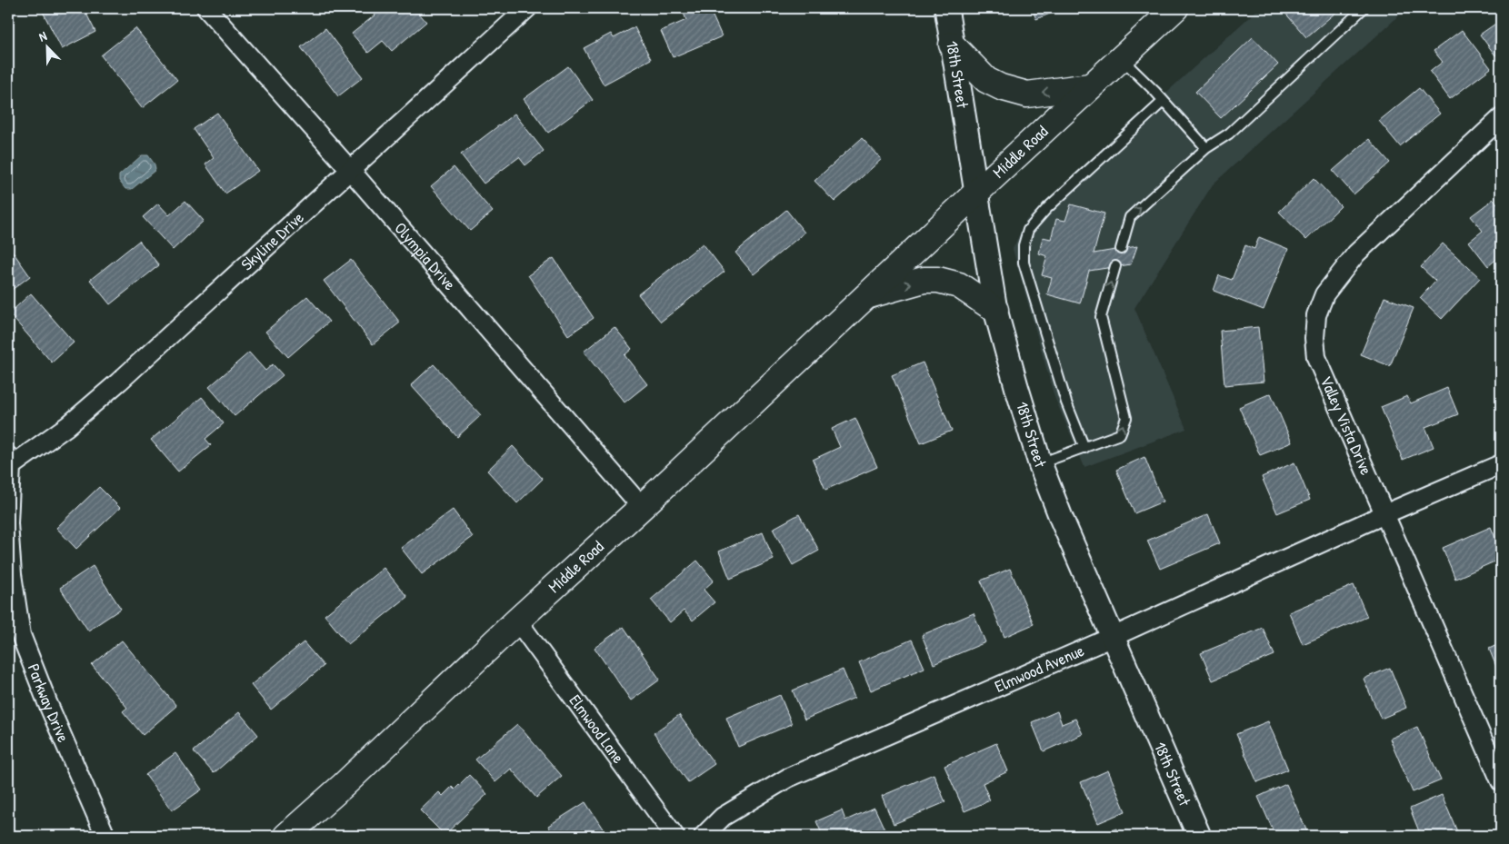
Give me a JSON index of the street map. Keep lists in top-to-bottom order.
{
  "streets": {
    "main road": ["Middle Road"],
    "street": [
      "18th Street",
      "Skyline Drive",
      "Olympia Drive",
      "Valley Vista Drive",
      "Elmwood Avenue",
      "Parkway Drive",
      "Elmwood Lane"
    ]
  },
  "crossings": [
    ["18th Street", "Middle Road"],
    ["18th Street", "Elmwood Avenue"],
    ["Middle Road", "Olympia Drive"],
    ["Middle Road", "Elmwood Lane"],
    ["Skyline Drive", "Olympia Drive"],
    ["Skyline Drive", "Parkway Drive"],
    ["Valley Vista Drive", "Elmwood Avenue"]
  ],
  "north": "top left"
}
